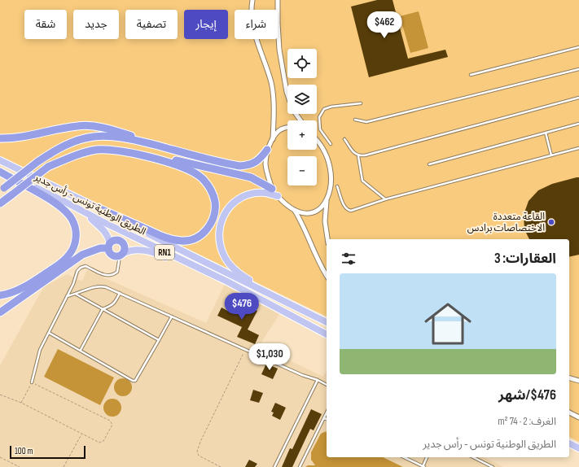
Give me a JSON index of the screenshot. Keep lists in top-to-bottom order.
{
  "streets": {
    "main road": ["الطريق الوطنية تونس - رأس جدير", "RN1"]
  },
  "places": ["القاعة متعددة الاختصاصات برادس"],
  "scale_bar": "100 m",
  "page": {
    "chip": [
      "شراء",
      "إيجار",
      "تصفية",
      "جديد",
      "شقة"
    ],
    "price": ["$462", "$476", "$1,030"],
    "map_buttons": ["+", "−"],
    "heading": "العقارات: 3",
    "list": [
      {
        "name": "$476/شهر",
        "note": "الغرف: 2 · 74 m² · الطريق الوطنية تونس - رأس جدير"
      }
    ],
    "scale": "100 m"
  }
}
